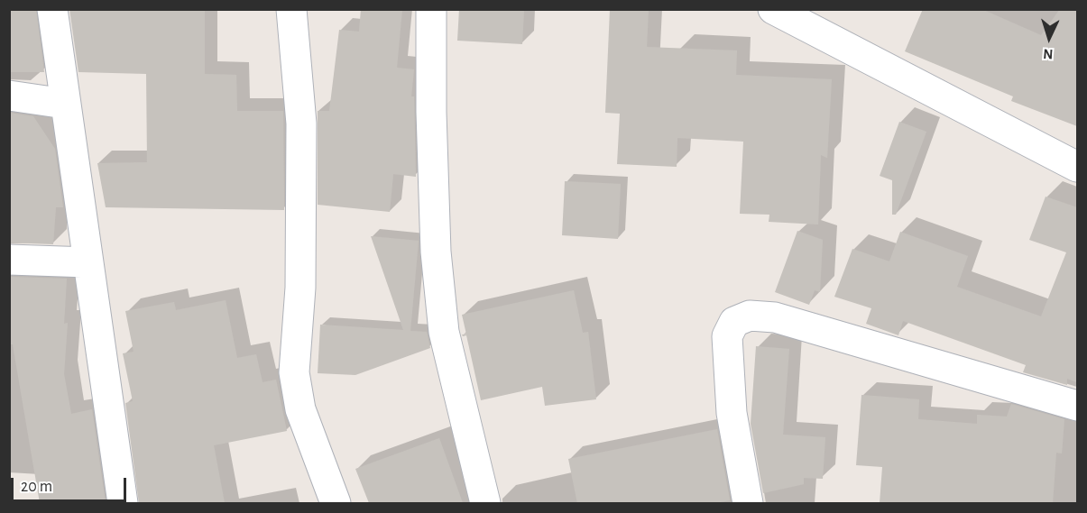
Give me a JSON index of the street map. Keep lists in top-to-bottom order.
{
  "scale_bar": "20 m",
  "north": "bottom"
}
